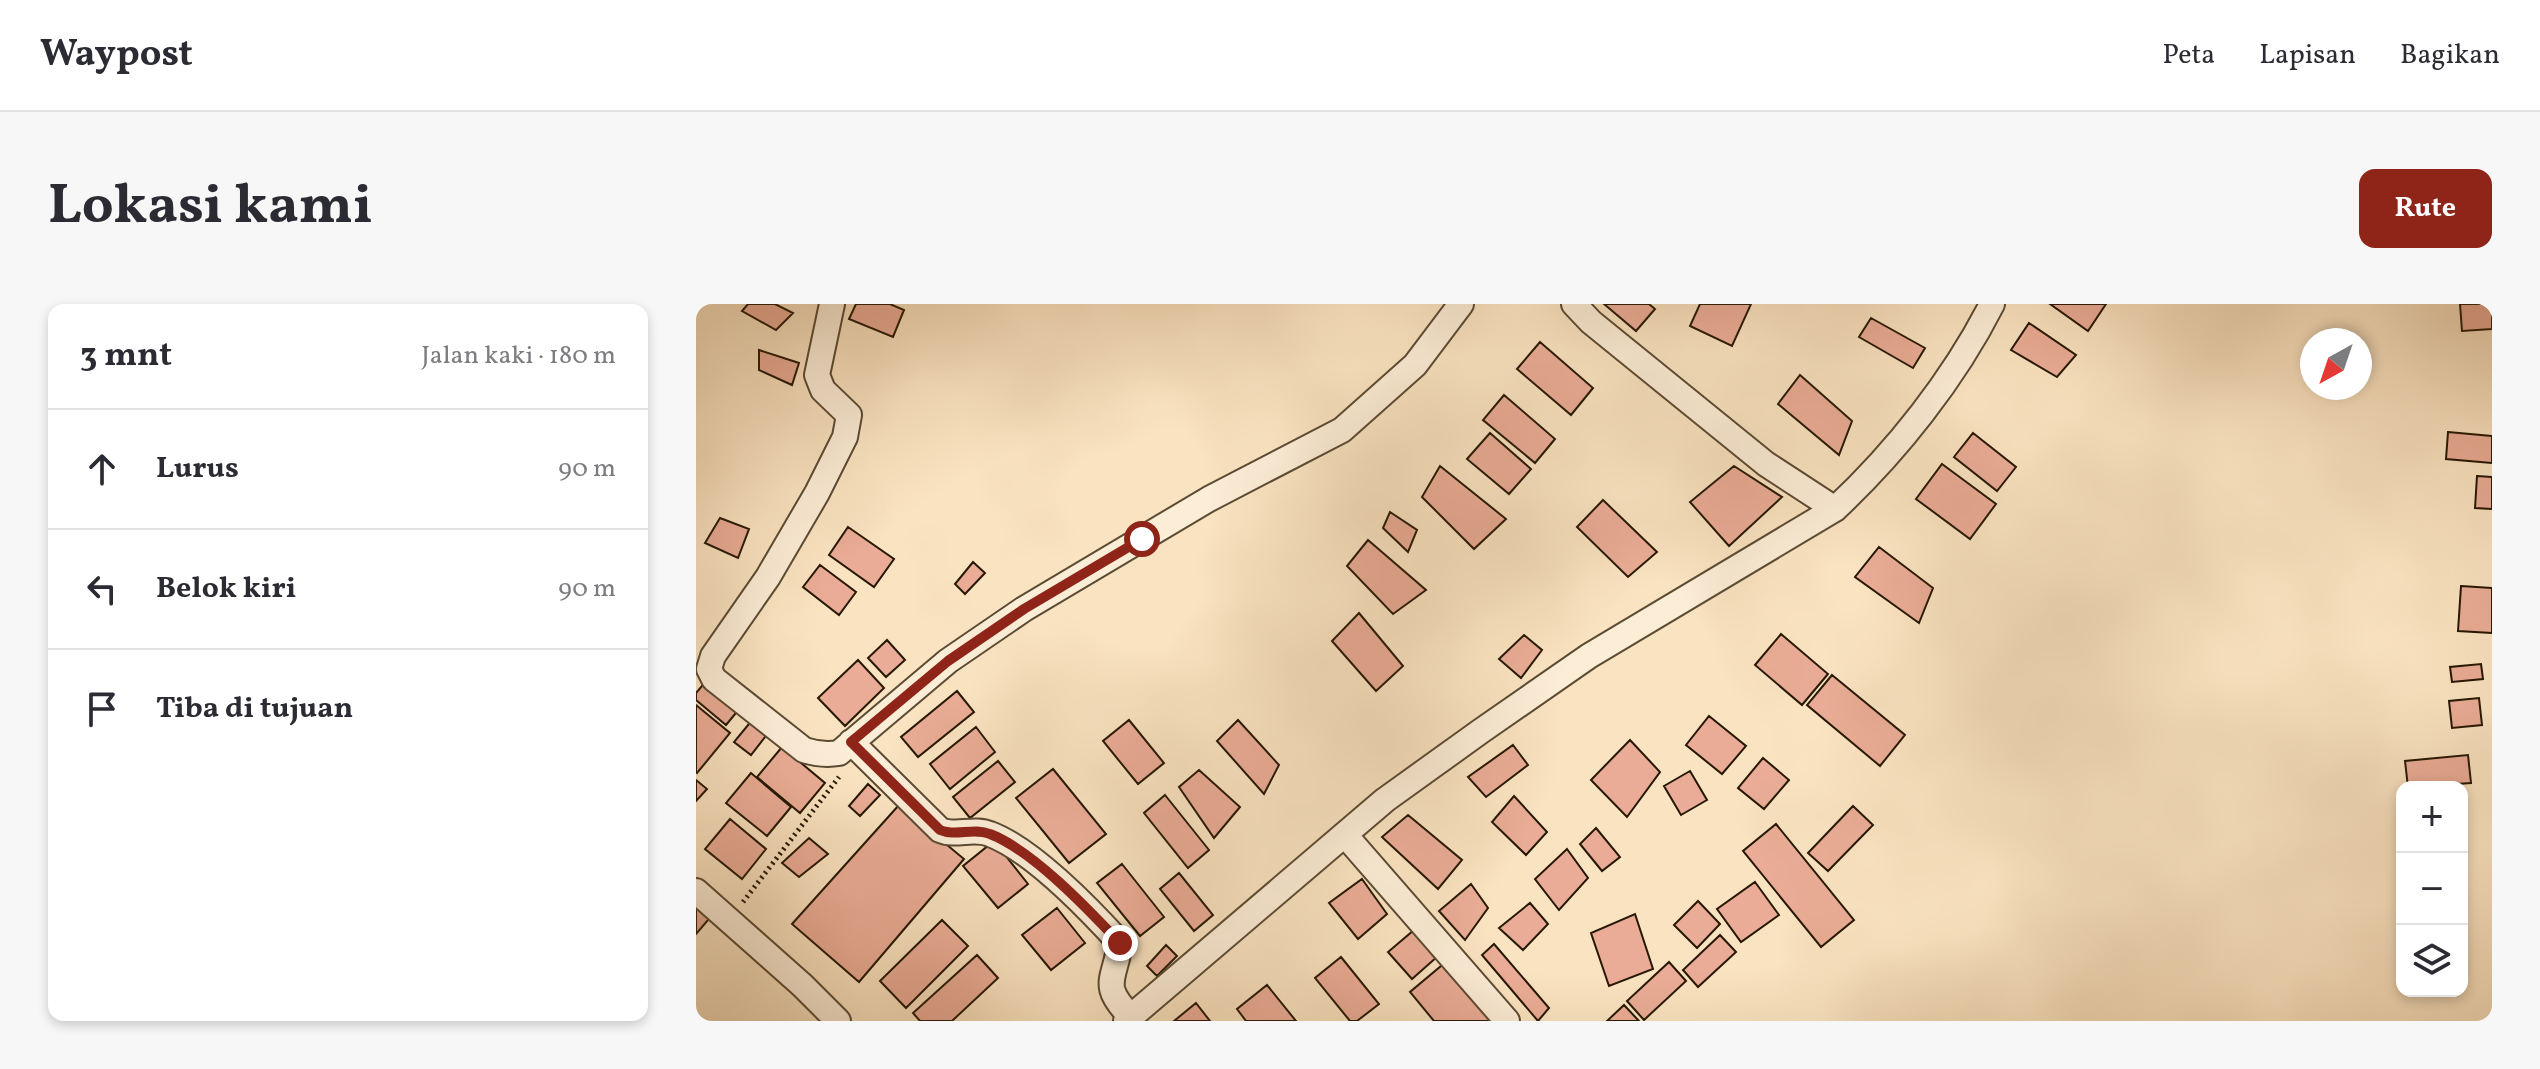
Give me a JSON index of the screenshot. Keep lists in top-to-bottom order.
{
  "north": "bottom left",
  "page": {
    "header": "Waypost",
    "nav": ["Peta", "Lapisan", "Bagikan"],
    "title": "Lokasi kami",
    "buttons": "Rute",
    "heading": ["3 mnt", "Jalan kaki · 180 m"],
    "list": [
      ["Lurus", "90 m"],
      ["Belok kiri", "90 m"],
      "Tiba di tujuan"
    ],
    "map_buttons": ["+", "−"]
  }
}
